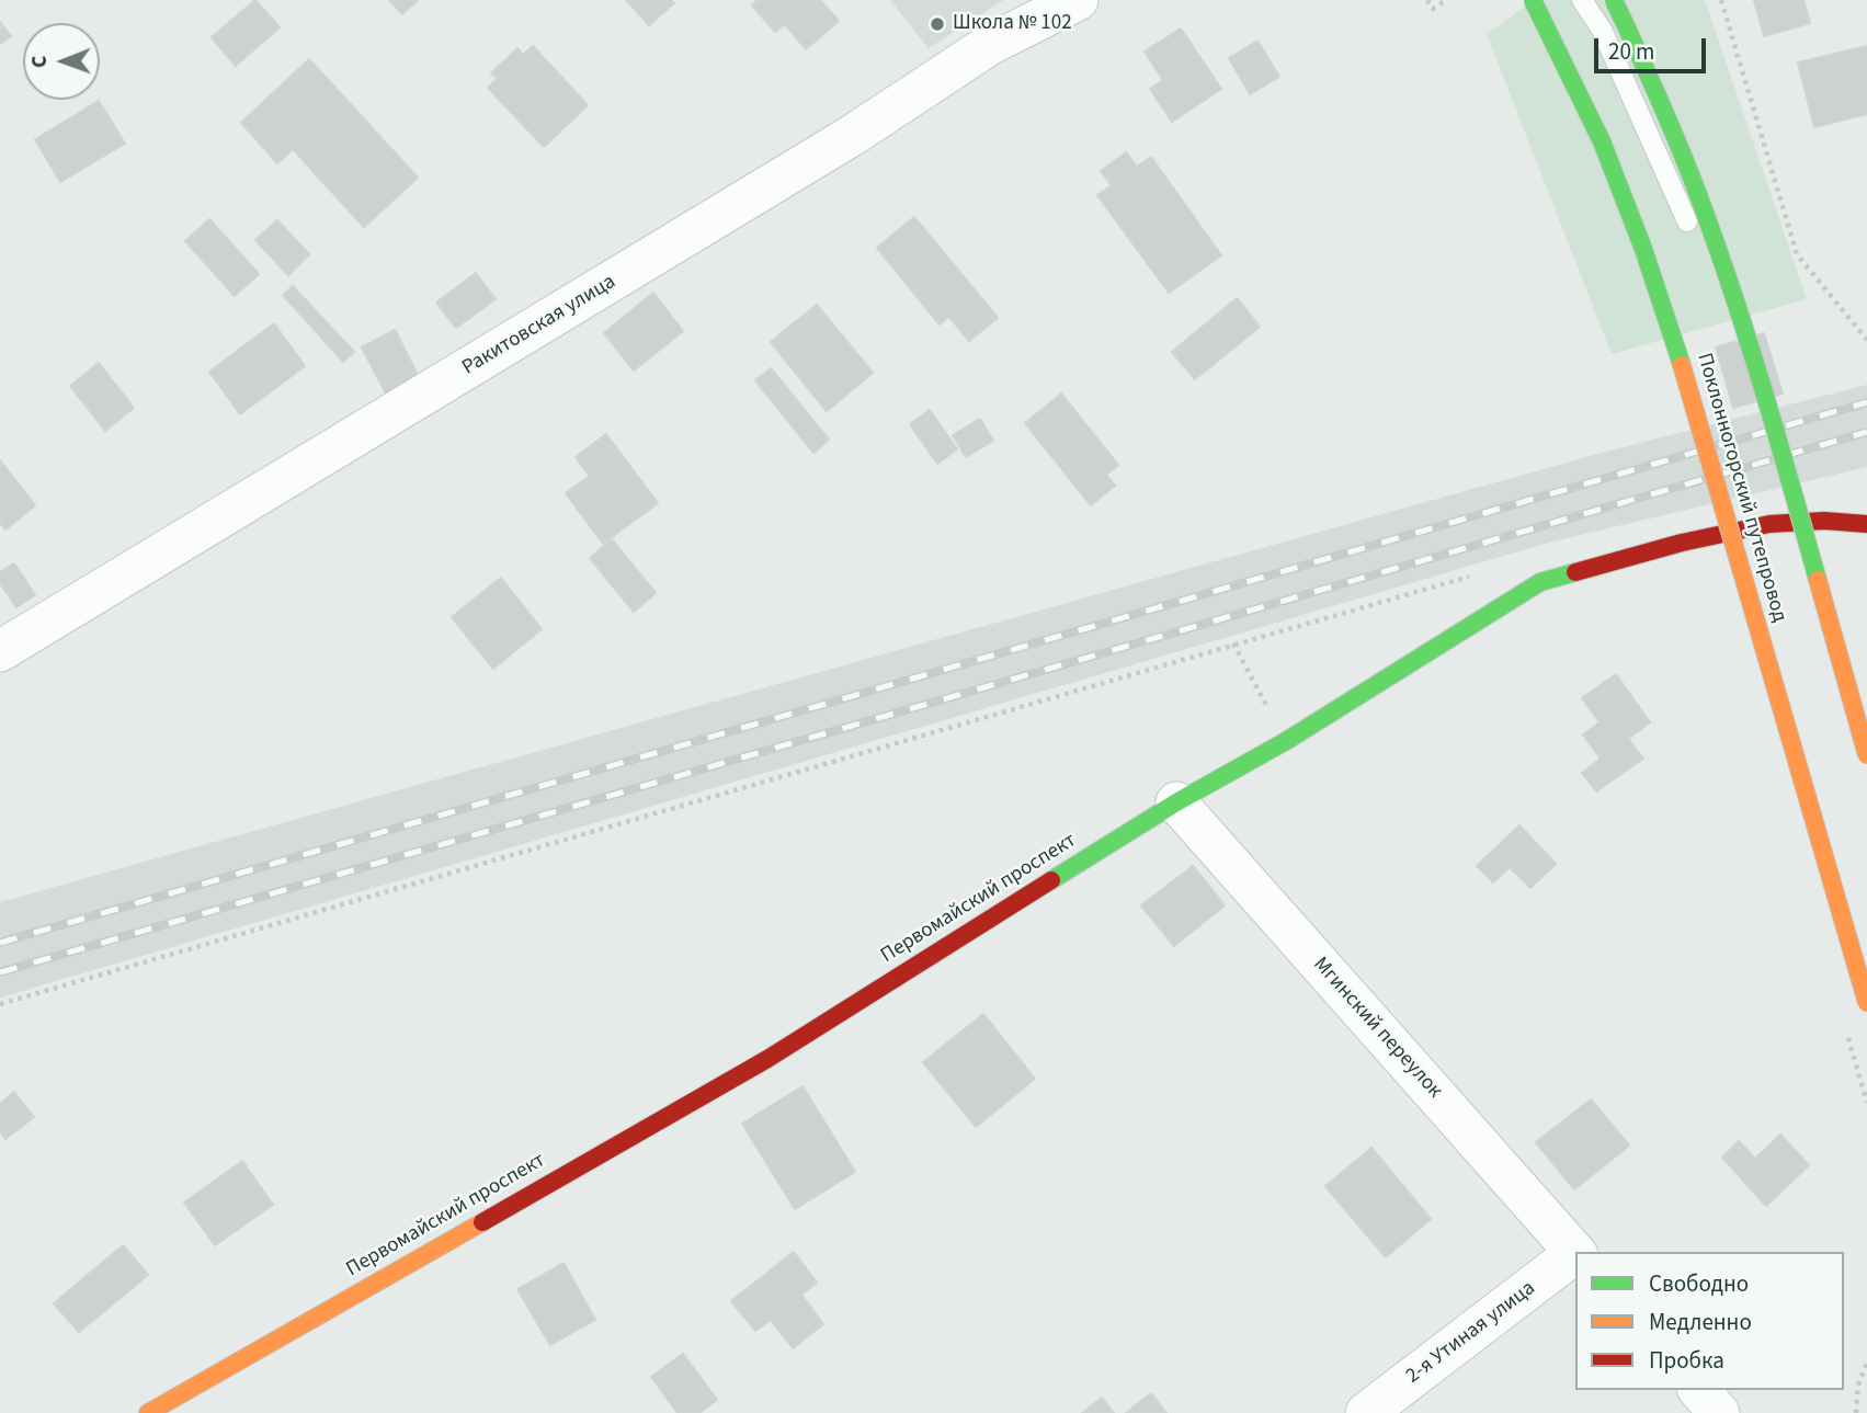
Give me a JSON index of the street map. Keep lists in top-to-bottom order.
{
  "streets": {
    "street": [
      "Ракитовская улица",
      "Поклонногорский путепровод",
      "Первомайский проспект",
      "Мгинский переулок",
      "2-я Утиная улица"
    ]
  },
  "crossings": [
    ["Первомайский проспект", "Мгинский переулок"]
  ],
  "places": ["Школа № 102"],
  "legend": ["Свободно", "Медленно", "Пробка"],
  "scale_bar": "20 m",
  "north": "left"
}
